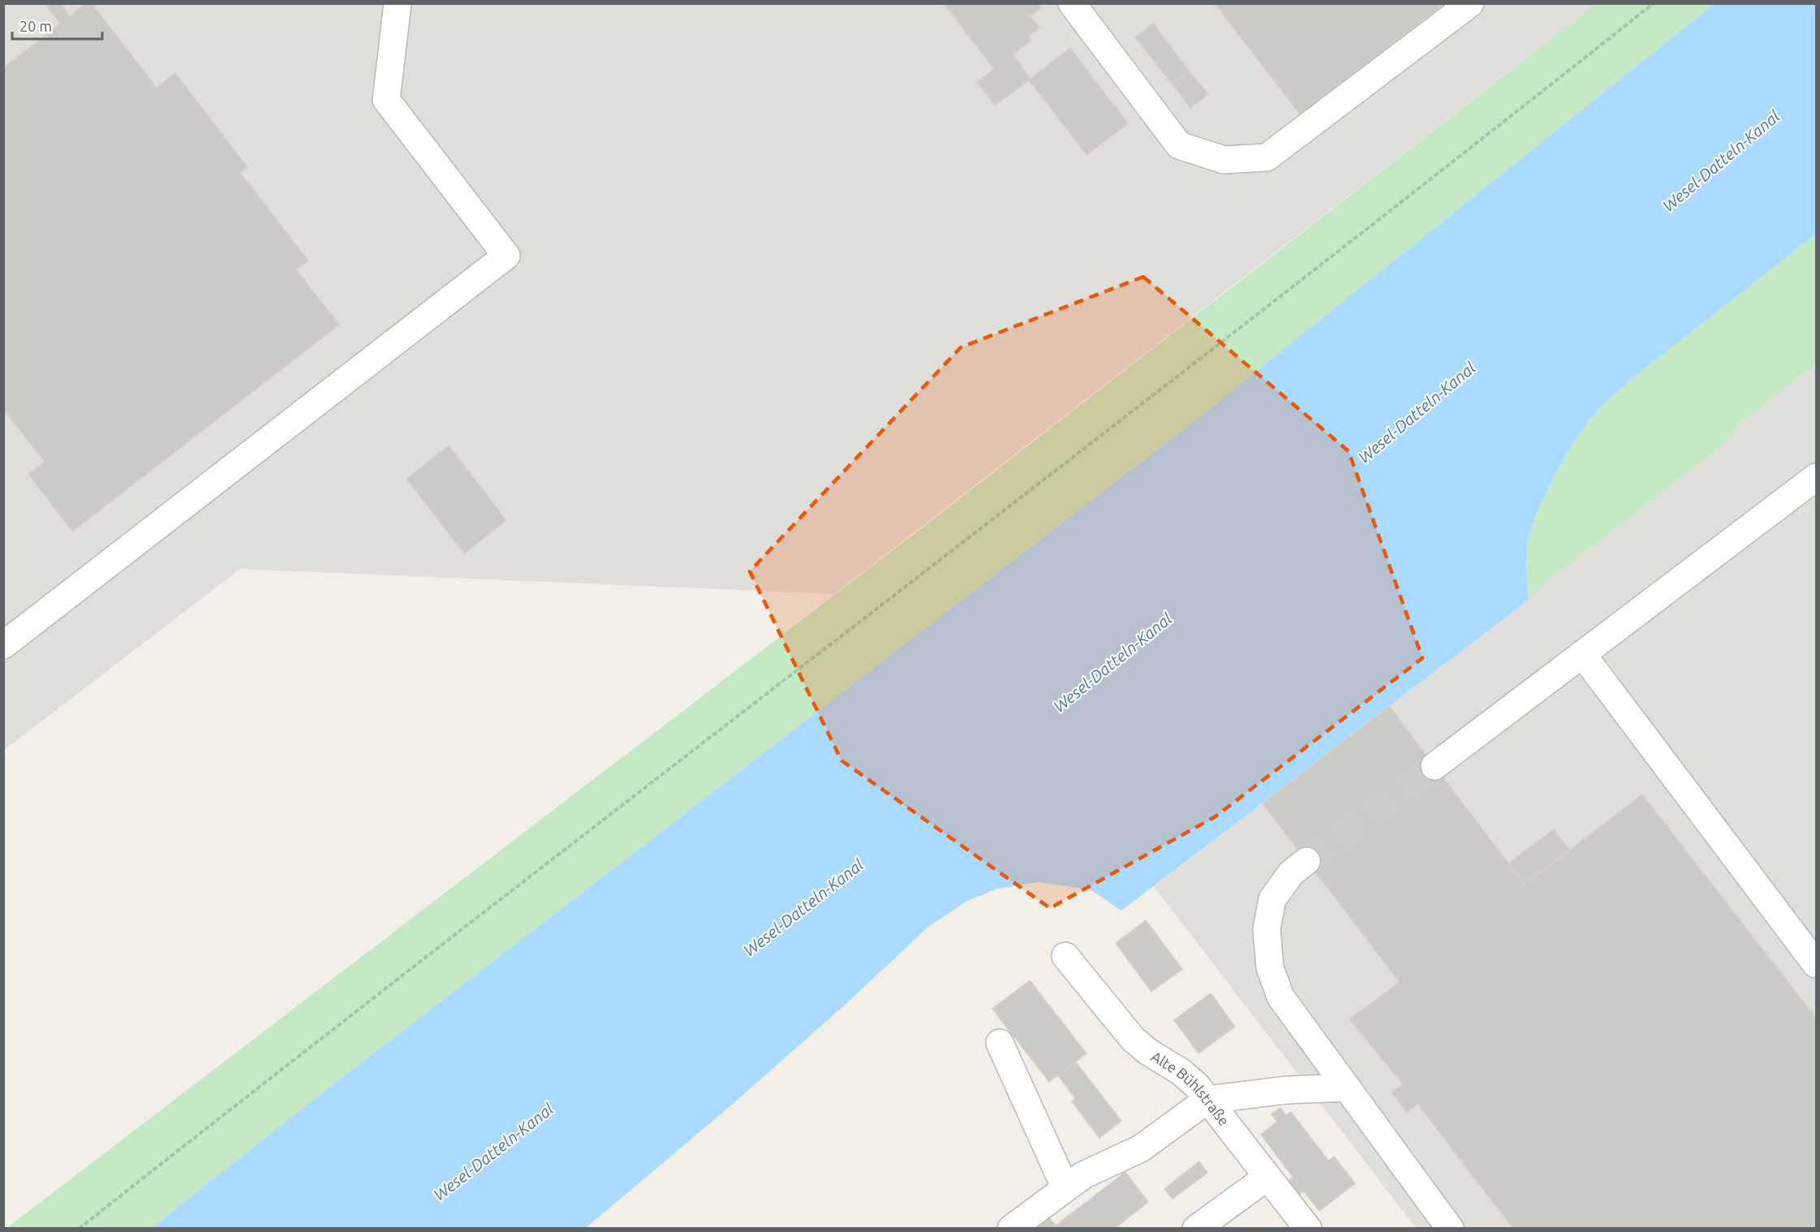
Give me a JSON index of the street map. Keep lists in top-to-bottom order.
{
  "streets": {
    "lane": ["Alte Bühlstraße"]
  },
  "water": ["Wesel-Datteln-Kanal"],
  "scale_bar": "20 m"
}
